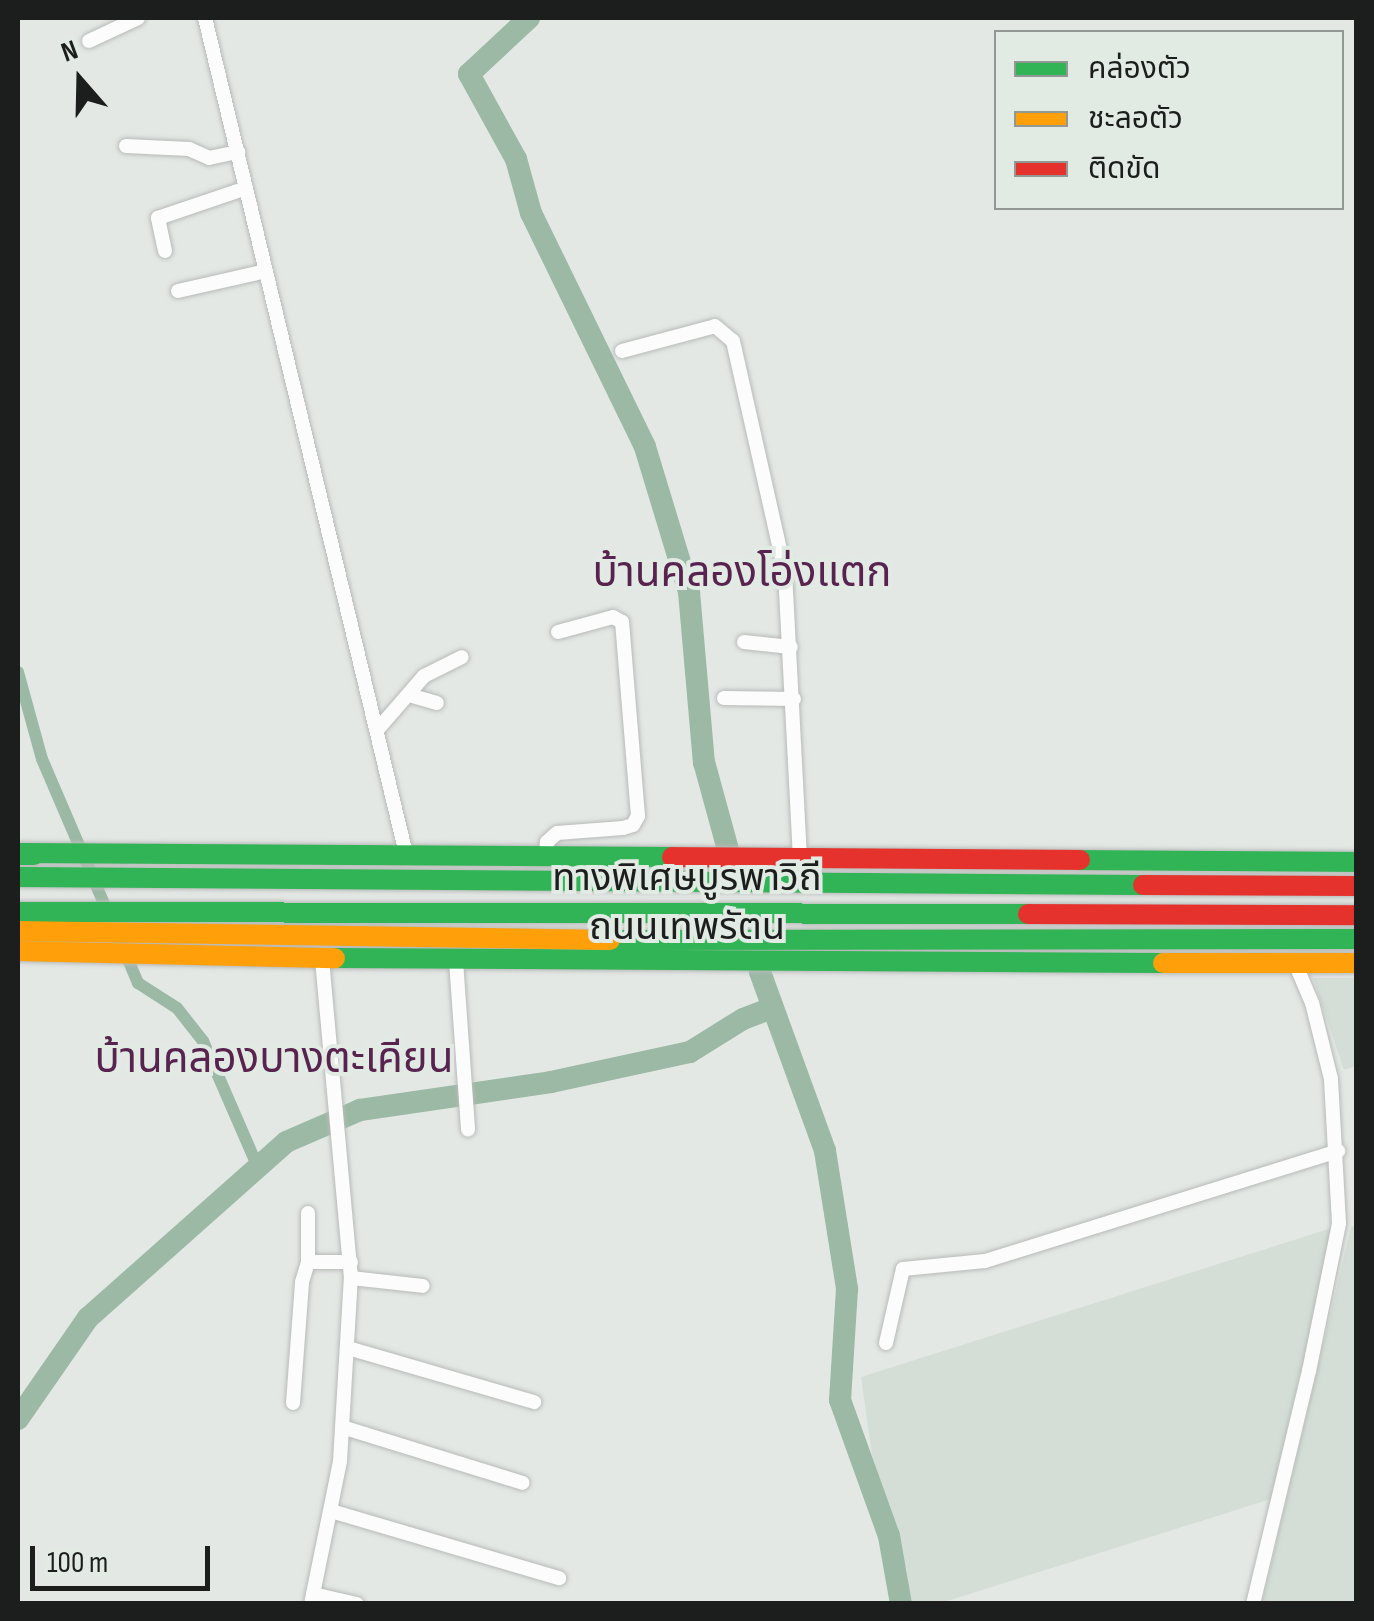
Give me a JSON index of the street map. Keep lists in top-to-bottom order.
{
  "streets": {
    "main road": ["ทางพิเศษบูรพาวิถี", "ถนนเทพรัตน"]
  },
  "crossings": [
    ["ทางพิเศษบูรพาวิถี", "ถนนเทพรัตน"]
  ],
  "districts": ["บ้านคลองโอ่งแตก", "บ้านคลองบางตะเคียน"],
  "legend": ["คล่องตัว", "ชะลอตัว", "ติดขัด"],
  "scale_bar": "100 m",
  "north": "top"
}
